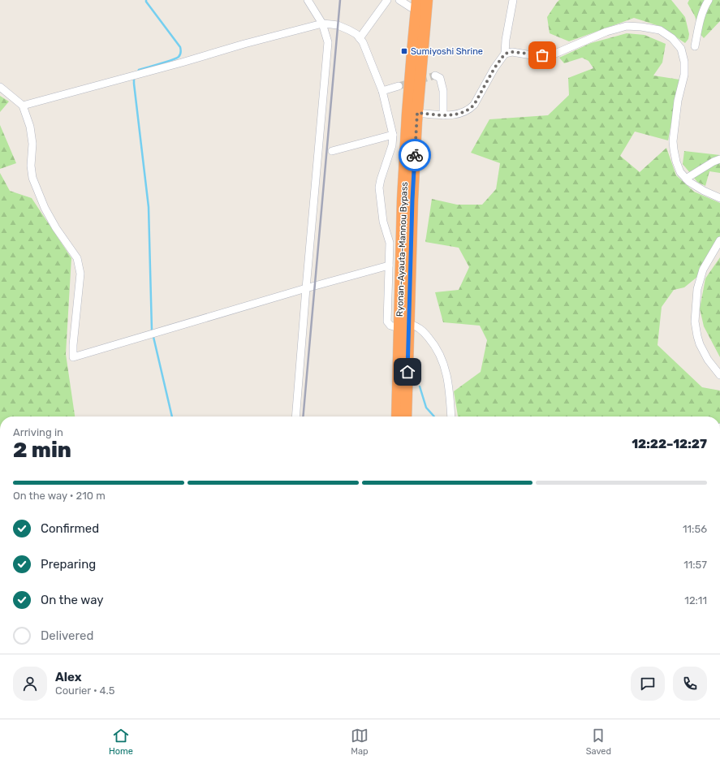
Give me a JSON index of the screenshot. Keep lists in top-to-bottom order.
{
  "streets": {
    "highway": ["Ryonan-Ayauta-Mannou Bypass"]
  },
  "places": {
    "transit": ["Sumiyoshi Shrine"]
  },
  "page": {
    "heading": ["2 min", "Arriving in", "12:22–12:27"],
    "panel": ["Alex", "Courier · 4.5"],
    "bar": "On the way · 210 m",
    "list": [
      ["Confirmed", "11:56"],
      ["Preparing", "11:57"],
      ["On the way", "12:11"],
      "Delivered"
    ],
    "tabs": ["Home", "Map", "Saved"]
  }
}
